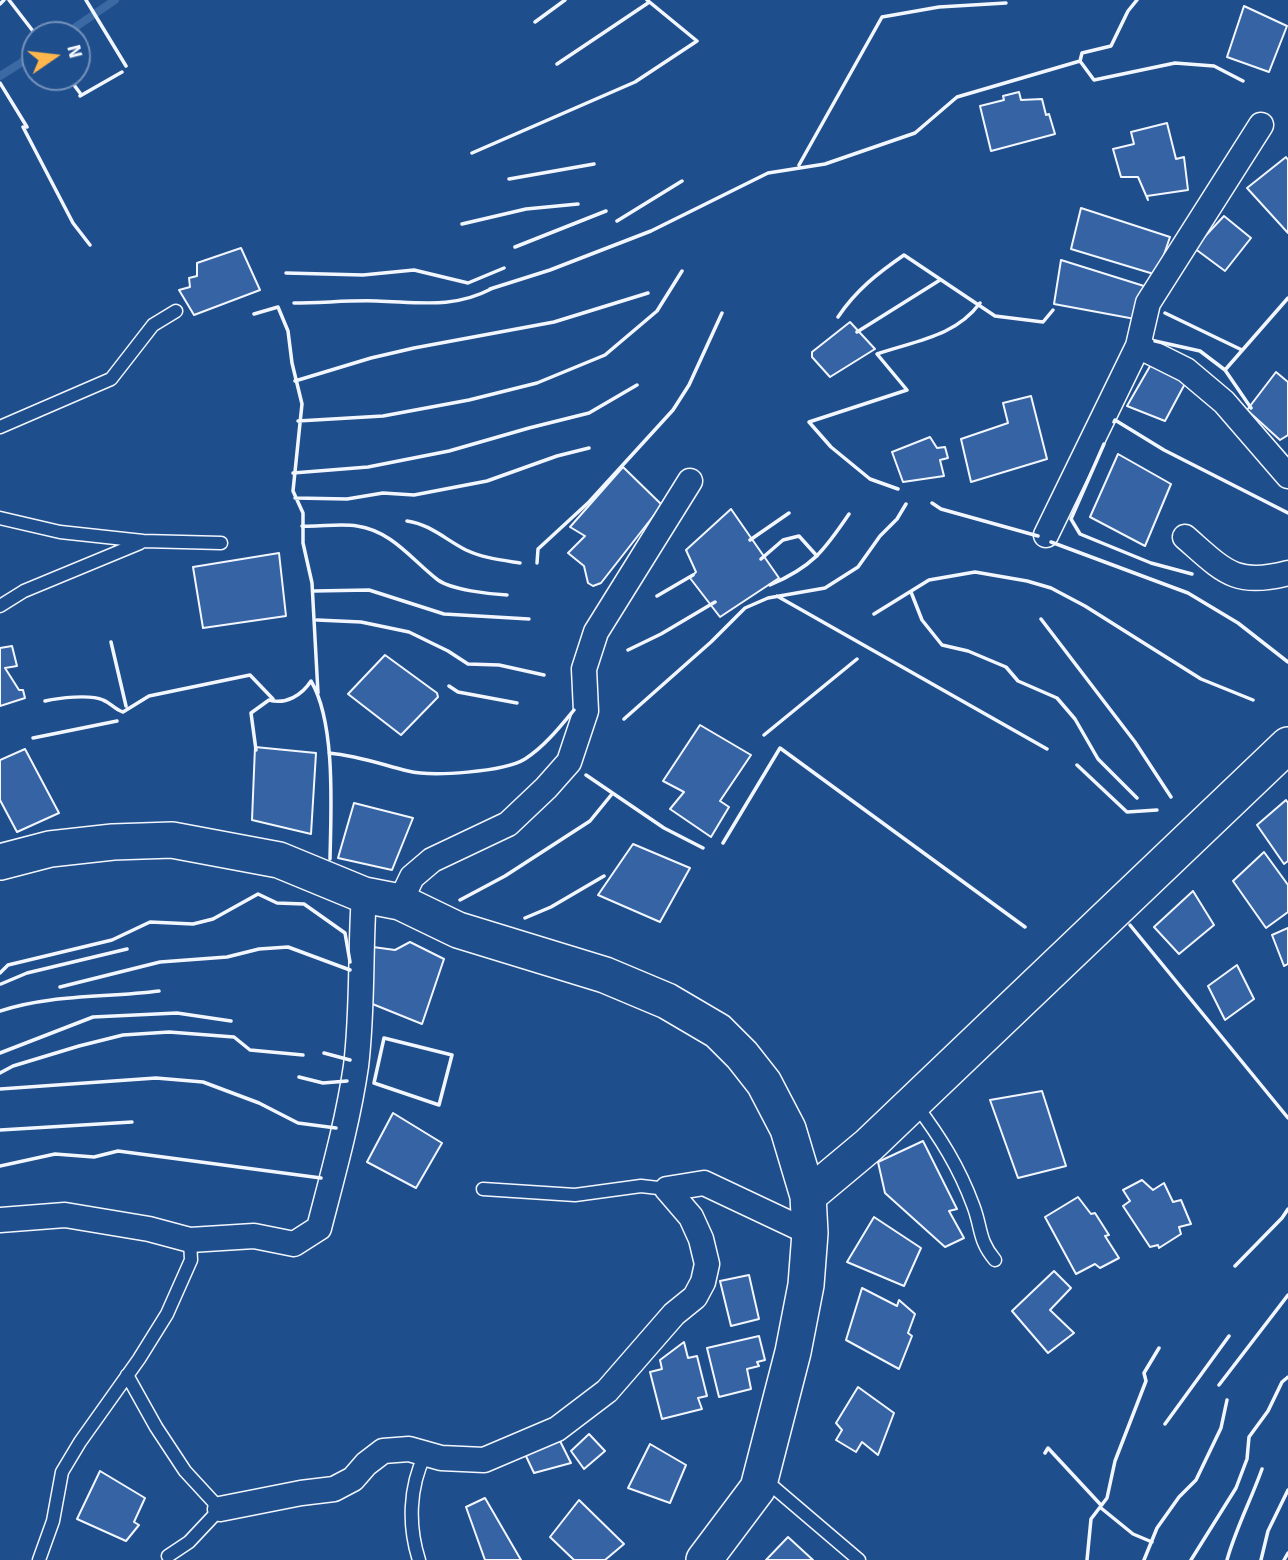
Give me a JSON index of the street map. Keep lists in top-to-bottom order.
{
  "north": "right"
}
